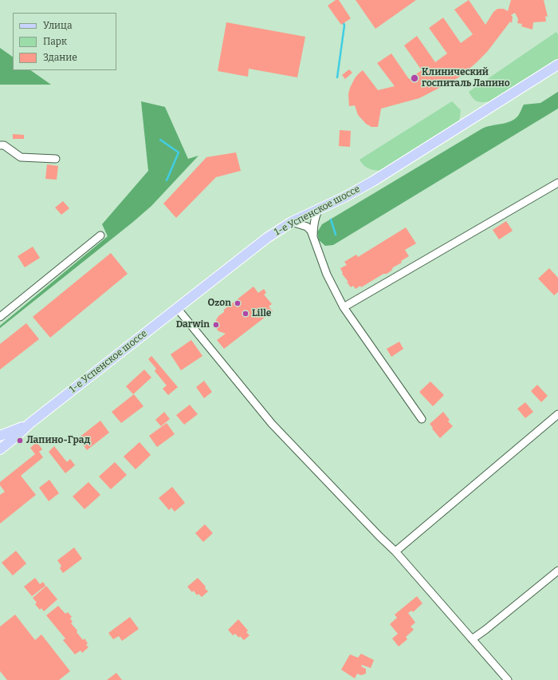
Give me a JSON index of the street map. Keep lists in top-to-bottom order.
{
  "streets": {
    "main road": ["1-е Успенское шоссе"]
  },
  "places": [
    "Клинический госпиталь Лапино",
    "Ozon",
    "Lille",
    "Darwin",
    "Лапино-Град"
  ],
  "legend": ["Улица", "Парк", "Здание"]
}
